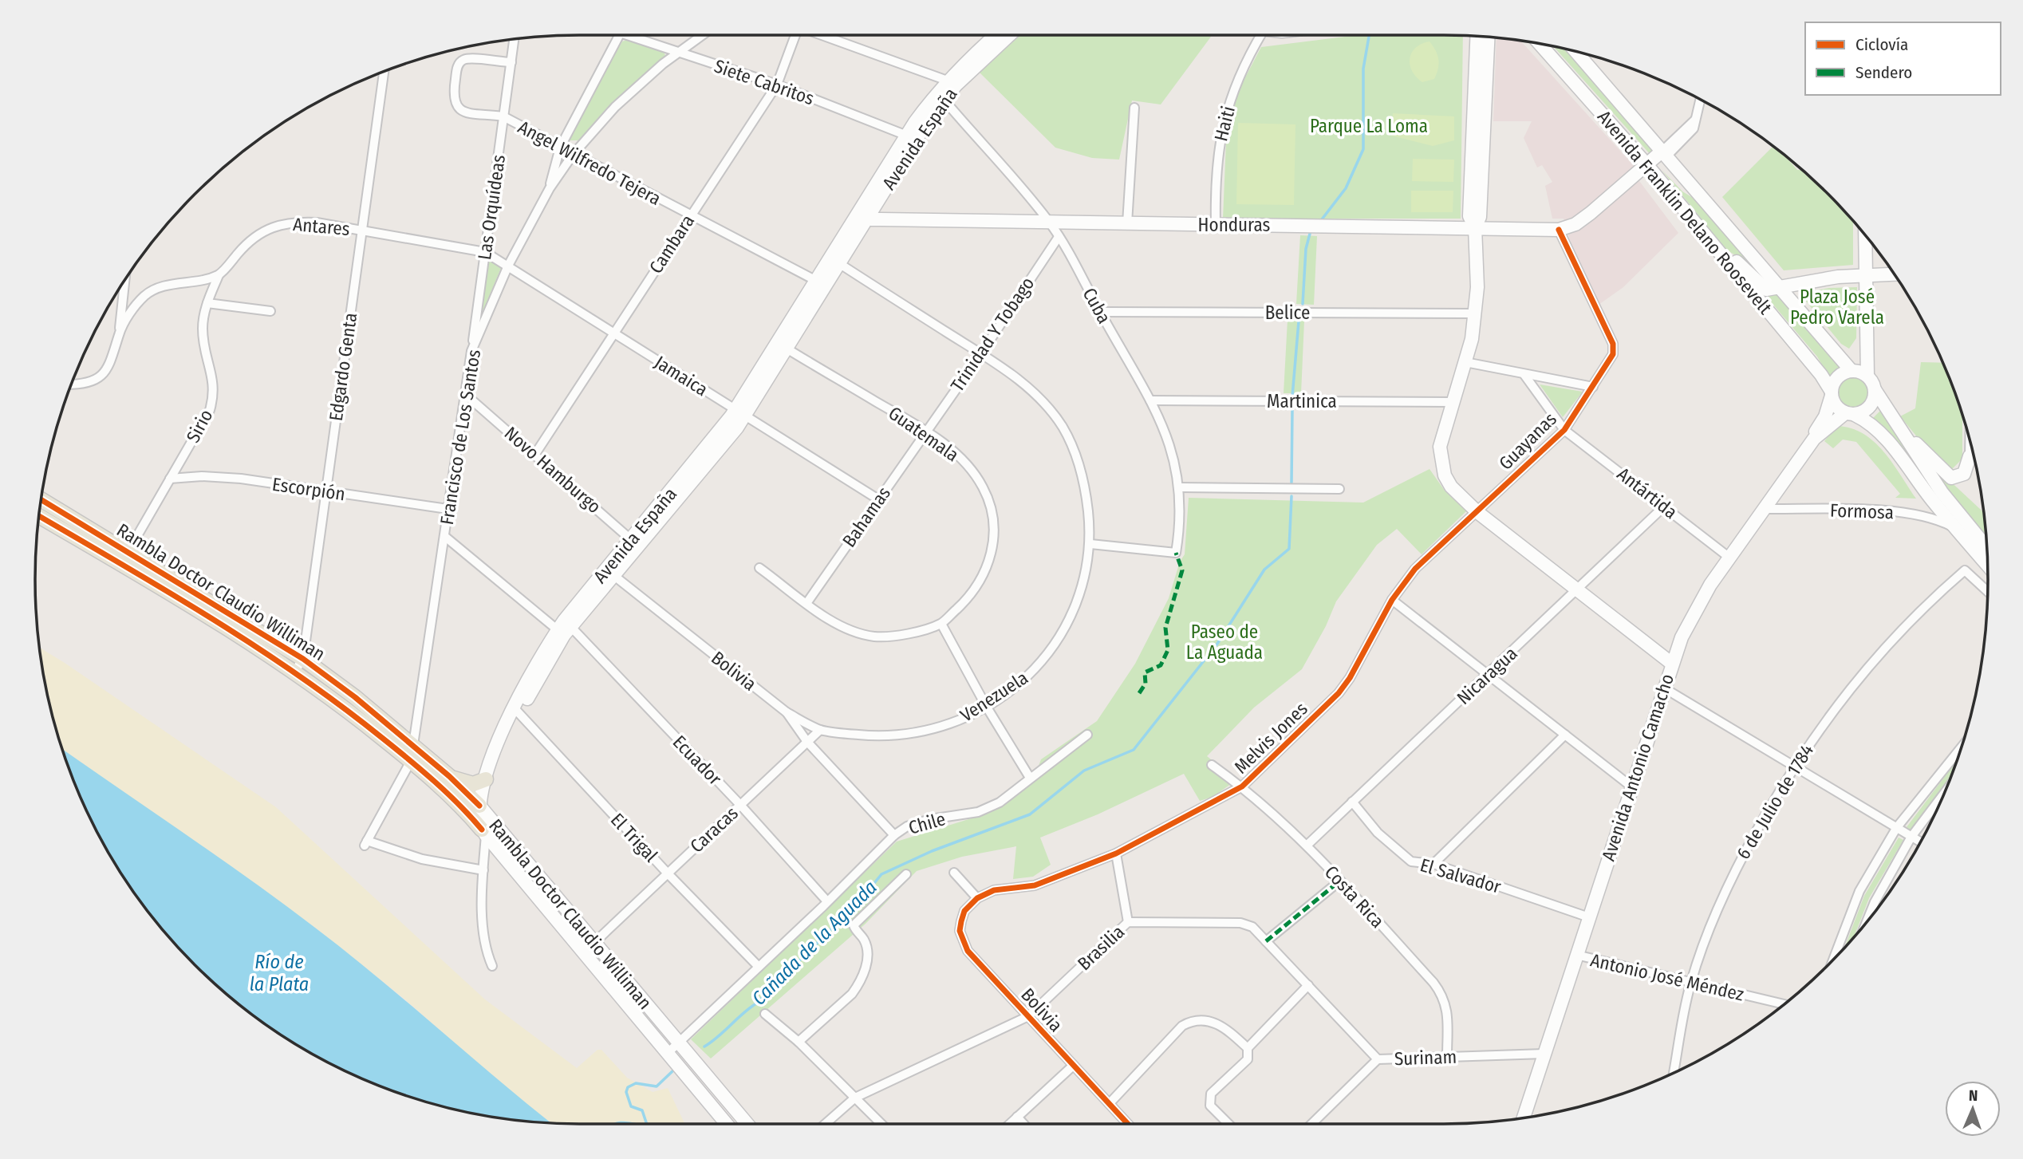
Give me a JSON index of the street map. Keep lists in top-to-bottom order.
{
  "streets": {
    "main road": [
      "Avenida España",
      "Avenida Franklin Delano Roosevelt",
      "Honduras",
      "Rambla Doctor Claudio Williman",
      "Avenida Antonio Camacho"
    ],
    "street": [
      "Siete Cabritos",
      "Haiti",
      "Angel Wilfredo Tejera",
      "Las Orquídeas",
      "Antares",
      "Cambara",
      "Cuba",
      "Belice",
      "Trinidad Y Tobago",
      "Edgardo Genta",
      "Jamaica",
      "Martinica",
      "Sirio",
      "Guatemala",
      "Francisco de Los Santos",
      "Guayanas",
      "Novo Hamburgo",
      "Escorpión",
      "Antártida",
      "Formosa",
      "Bahamas",
      "Bolivia",
      "Nicaragua",
      "Venezuela",
      "Melvis Jones",
      "Ecuador",
      "6 de Julio de 1784",
      "Chile",
      "Caracas",
      "El Trigal",
      "El Salvador",
      "Costa Rica",
      "Brasilia",
      "Antonio José Méndez",
      "Surinam"
    ]
  },
  "crossings": [
    ["Siete Cabritos", "Avenida España"],
    ["Siete Cabritos", "Cambara"],
    ["Siete Cabritos", "Francisco de Los Santos"],
    ["Haiti", "Honduras"],
    ["Avenida España", "Angel Wilfredo Tejera"],
    ["Avenida España", "Honduras"],
    ["Avenida España", "Cuba"],
    ["Avenida España", "Jamaica"],
    ["Avenida España", "Guatemala"],
    ["Avenida España", "Novo Hamburgo"],
    ["Avenida España", "Rambla Doctor Claudio Williman"],
    ["Avenida España", "Bolivia"],
    ["Avenida España", "Venezuela"],
    ["Avenida España", "Ecuador"],
    ["Avenida España", "El Trigal"],
    ["Angel Wilfredo Tejera", "Las Orquídeas"],
    ["Angel Wilfredo Tejera", "Cambara"],
    ["Angel Wilfredo Tejera", "Francisco de Los Santos"],
    ["Las Orquídeas", "Antares"],
    ["Las Orquídeas", "Jamaica"],
    ["Las Orquídeas", "Francisco de Los Santos"],
    ["Avenida Franklin Delano Roosevelt", "Honduras"],
    ["Avenida Franklin Delano Roosevelt", "Avenida Antonio Camacho"],
    ["Honduras", "Cuba"],
    ["Honduras", "Guayanas"],
    ["Antares", "Edgardo Genta"],
    ["Antares", "Jamaica"],
    ["Antares", "Sirio"],
    ["Cambara", "Jamaica"],
    ["Cambara", "Novo Hamburgo"],
    ["Cuba", "Belice"],
    ["Cuba", "Trinidad Y Tobago"],
    ["Cuba", "Martinica"],
    ["Cuba", "Venezuela"],
    ["Trinidad Y Tobago", "Guatemala"],
    ["Trinidad Y Tobago", "Bahamas"],
    ["Trinidad Y Tobago", "Venezuela"],
    ["Edgardo Genta", "Escorpión"],
    ["Edgardo Genta", "Rambla Doctor Claudio Williman"],
    ["Jamaica", "Francisco de Los Santos"],
    ["Jamaica", "Bahamas"],
    ["Sirio", "Escorpión"],
    ["Sirio", "Rambla Doctor Claudio Williman"],
    ["Guatemala", "Bahamas"],
    ["Francisco de Los Santos", "Novo Hamburgo"],
    ["Francisco de Los Santos", "Escorpión"],
    ["Francisco de Los Santos", "Rambla Doctor Claudio Williman"],
    ["Francisco de Los Santos", "Ecuador"],
    ["Guayanas", "Antártida"],
    ["Guayanas", "Melvis Jones"],
    ["Antártida", "Nicaragua"],
    ["Antártida", "Avenida Antonio Camacho"],
    ["Formosa", "Avenida Antonio Camacho"],
    ["Rambla Doctor Claudio Williman", "Chile"],
    ["Rambla Doctor Claudio Williman", "Caracas"],
    ["Bolivia", "Venezuela"],
    ["Bolivia", "Melvis Jones"],
    ["Bolivia", "Chile"],
    ["Bolivia", "Caracas"],
    ["Bolivia", "Brasilia"],
    ["Nicaragua", "El Salvador"],
    ["Nicaragua", "Costa Rica"],
    ["Venezuela", "Caracas"],
    ["Melvis Jones", "Costa Rica"],
    ["Ecuador", "Chile"],
    ["Ecuador", "Caracas"],
    ["Avenida Antonio Camacho", "El Salvador"],
    ["Avenida Antonio Camacho", "Antonio José Méndez"],
    ["Avenida Antonio Camacho", "Surinam"],
    ["6 de Julio de 1784", "Antonio José Méndez"],
    ["Chile", "El Trigal"],
    ["Caracas", "El Trigal"],
    ["Costa Rica", "Surinam"],
    ["Brasilia", "Surinam"]
  ],
  "water": ["Cañada de la Aguada", "Río de la Plata"],
  "parks": ["Parque La Loma", "Plaza José Pedro Varela", "Paseo de La Aguada"],
  "legend": ["Ciclovía", "Sendero"],
  "north": "top"
}
